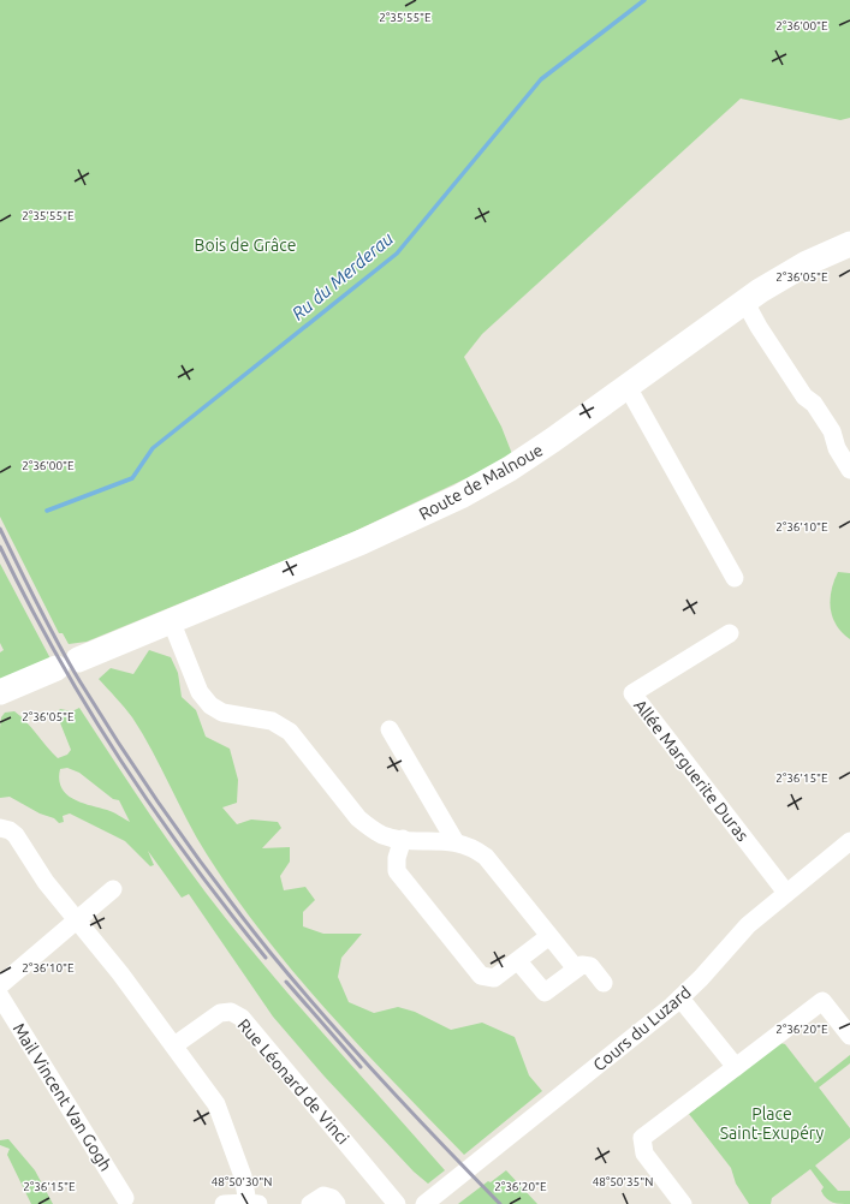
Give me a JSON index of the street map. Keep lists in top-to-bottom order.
{
  "streets": {
    "main road": ["Route de Malnoue"],
    "street": [
      "Allée Marguerite Duras",
      "Cours du Luzard",
      "Rue Léonard de Vinci",
      "Mail Vincent Van Gogh"
    ]
  },
  "crossings": [
    ["Allée Marguerite Duras", "Cours du Luzard"]
  ],
  "water": ["Ru du Merderau"],
  "parks": ["Bois de Grâce", "Place Saint-Exupéry"],
  "coordinates": [
    "2°35'55\"E",
    "2°36'00\"E",
    "2°36'05\"E",
    "2°36'10\"E",
    "2°36'15\"E",
    "2°36'20\"E",
    "48°50'30\"N",
    "48°50'35\"N"
  ]
}
